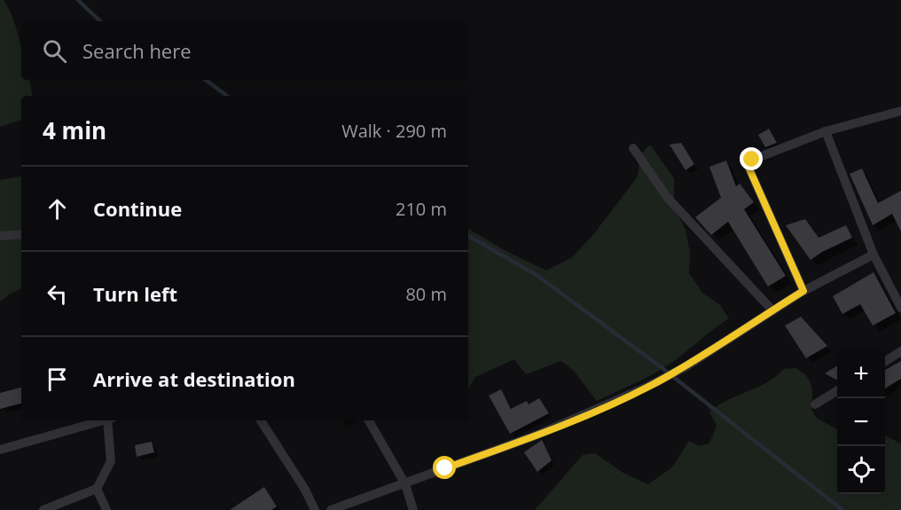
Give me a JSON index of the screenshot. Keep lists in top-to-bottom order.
{
  "page": {
    "search": "Search here",
    "heading": ["4 min", "Walk · 290 m"],
    "list": [
      ["Continue", "210 m"],
      ["Turn left", "80 m"],
      "Arrive at destination"
    ],
    "map_buttons": ["+", "−"]
  }
}
